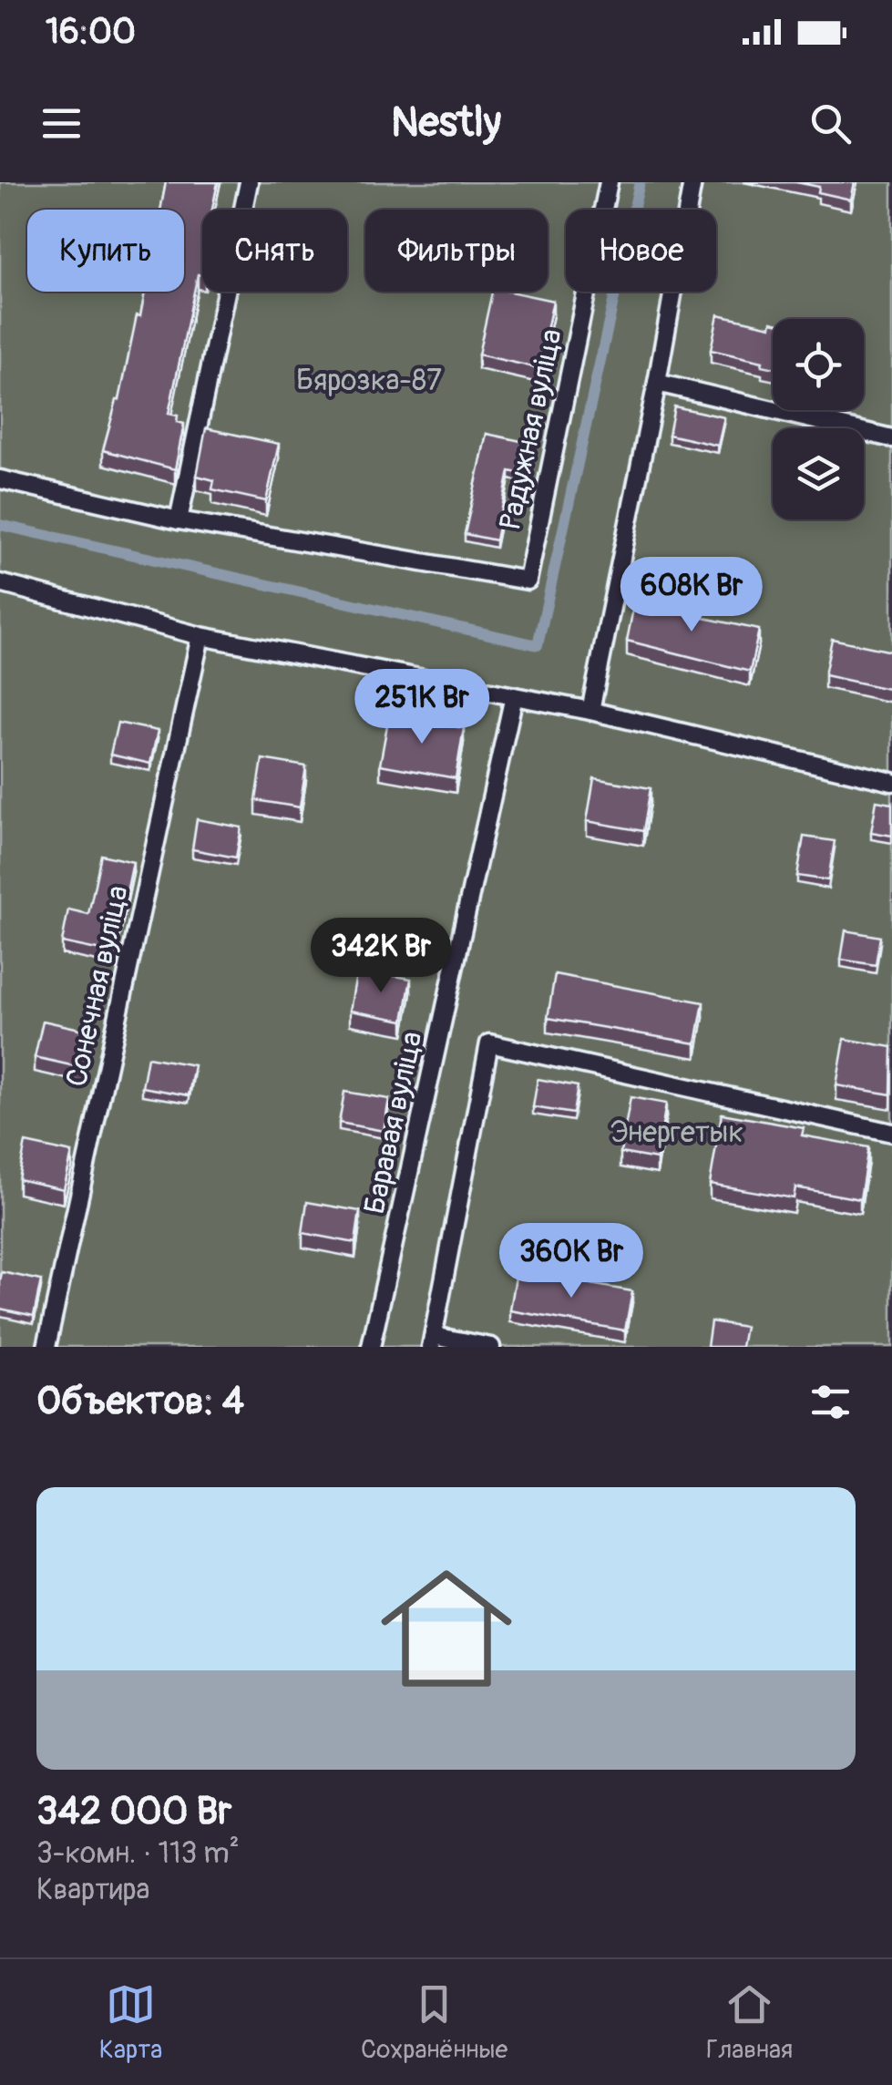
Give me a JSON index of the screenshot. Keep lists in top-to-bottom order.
{
  "streets": {
    "lane": ["Радужная вуліца", "Сонечная вуліца", "Баравая вуліца"]
  },
  "parks": ["Бярозка-87", "Энергетык"],
  "page": {
    "status": "16:00",
    "header": "Nestly",
    "chip": [
      "Купить",
      "Снять",
      "Фильтры",
      "Новое"
    ],
    "price": [
      "608K Br",
      "251K Br",
      "342K Br",
      "360K Br"
    ],
    "heading": "Объектов: 4",
    "list": [
      {
        "name": "342 000 Br",
        "note": "3-комн. · 113 m² · Квартира"
      }
    ],
    "tabs": ["Карта", "Сохранённые", "Главная"]
  }
}
